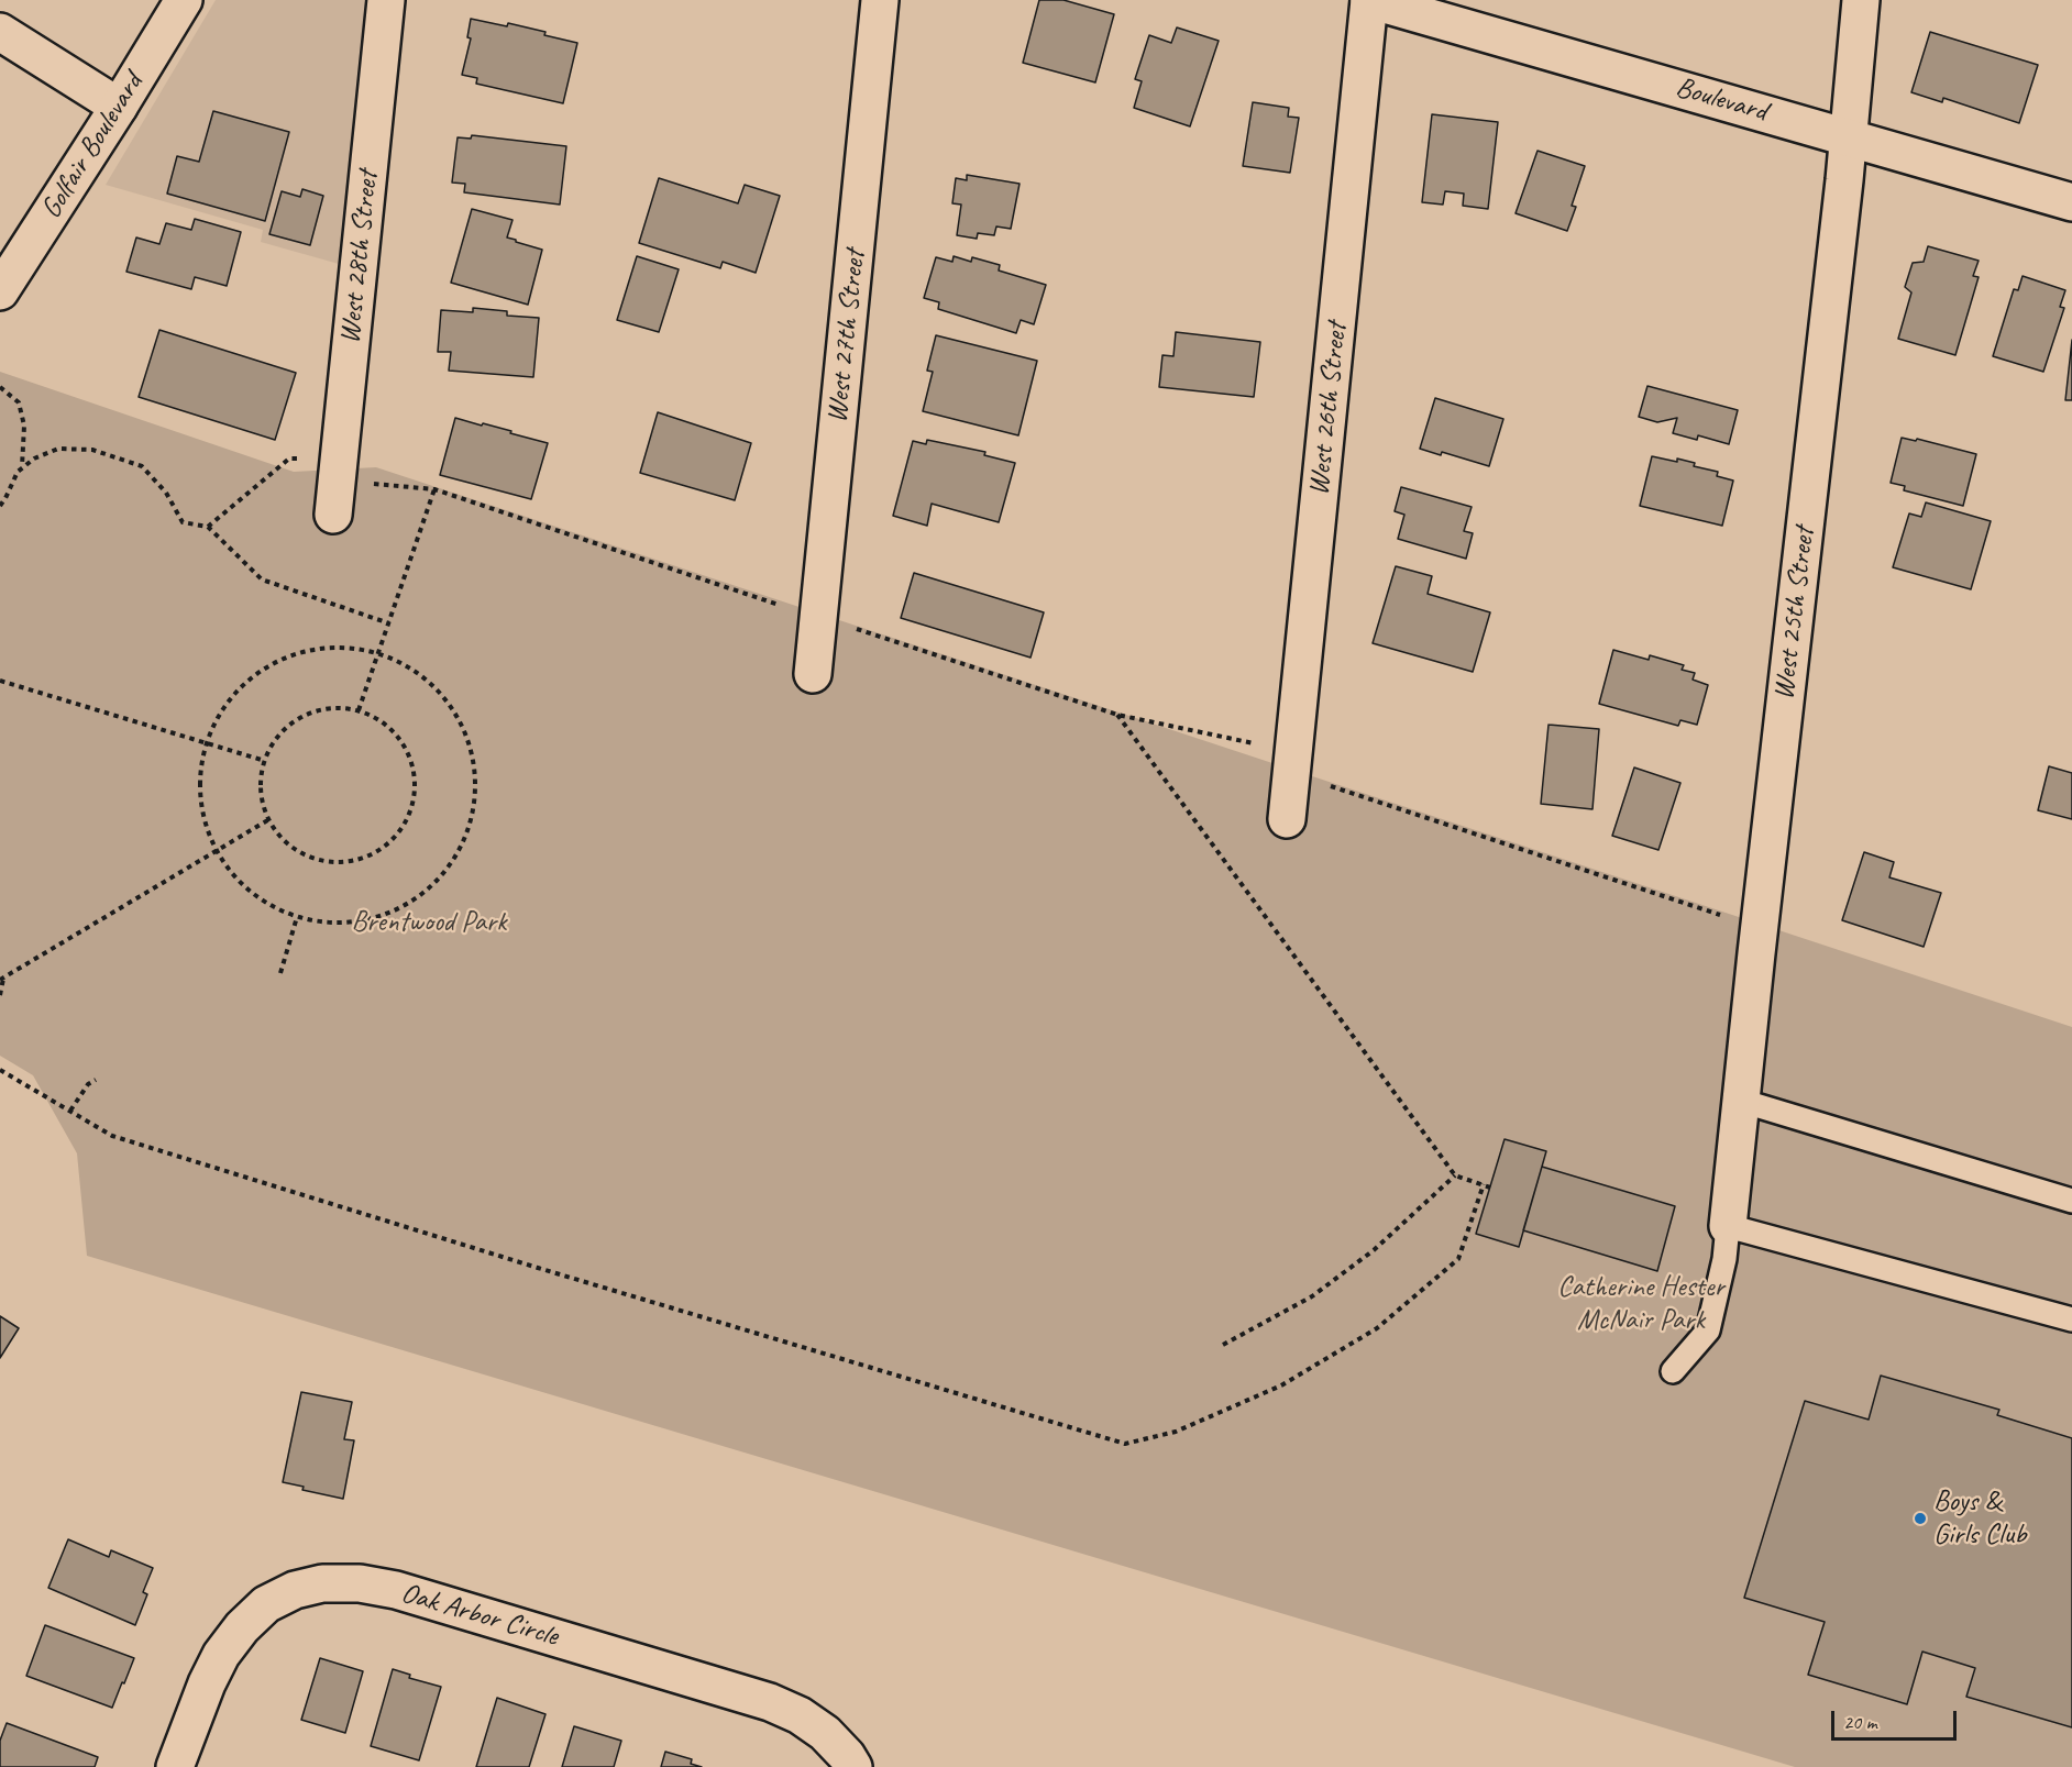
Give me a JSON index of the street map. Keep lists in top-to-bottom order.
{
  "streets": {
    "street": [
      "Boulevard",
      "Golfair Boulevard",
      "West 28th Street",
      "West 27th Street",
      "West 26th Street",
      "West 25th Street",
      "Oak Arbor Circle"
    ]
  },
  "crossings": [
    ["Boulevard", "West 26th Street"],
    ["Boulevard", "West 25th Street"]
  ],
  "parks": ["Brentwood Park", "Catherine Hester McNair Park"],
  "places": ["Boys & Girls Club"],
  "scale_bar": "20 m"
}
